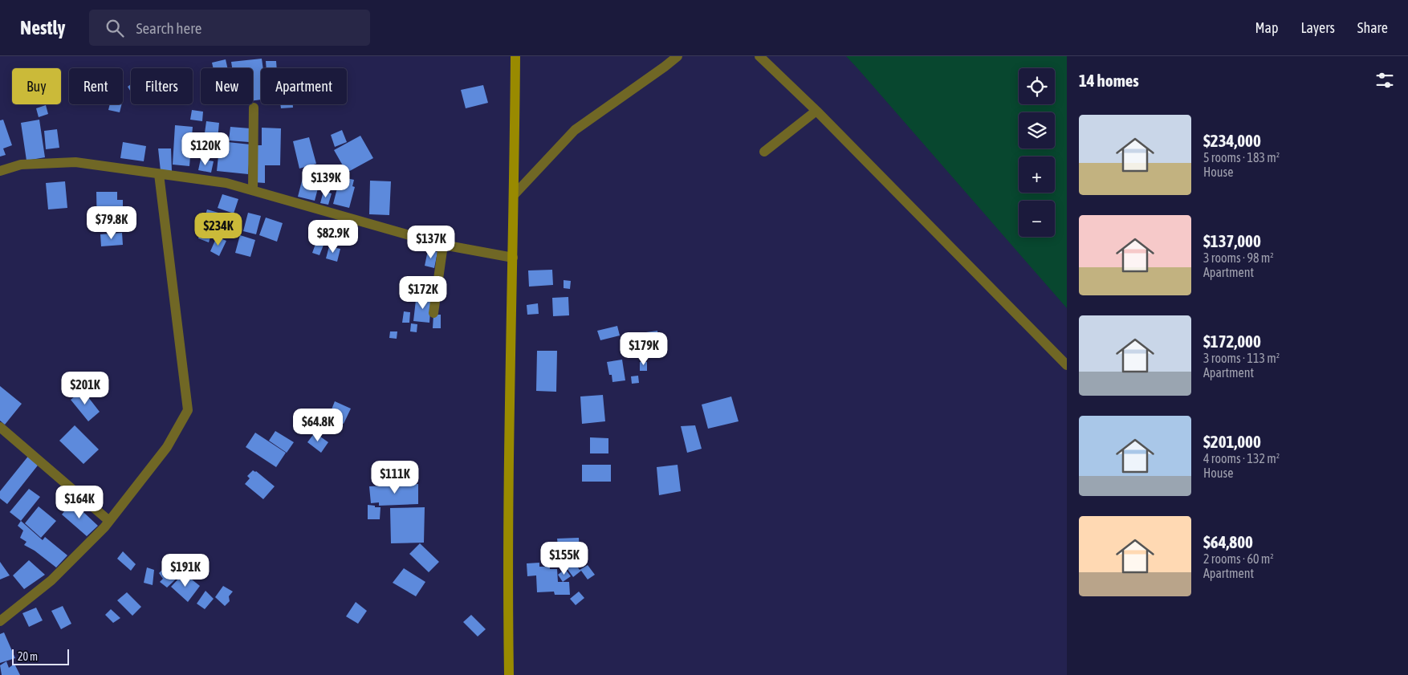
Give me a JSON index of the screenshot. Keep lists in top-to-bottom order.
{
  "scale_bar": "20 m",
  "page": {
    "header": "Nestly",
    "search": "Search here",
    "nav": ["Map", "Layers", "Share"],
    "heading": "14 homes",
    "map_buttons": ["+", "−"],
    "chip": [
      "Buy",
      "Rent",
      "Filters",
      "New",
      "Apartment"
    ],
    "list": [
      {
        "name": "$234,000",
        "note": "5 rooms · 183 m² · House"
      },
      {
        "name": "$137,000",
        "note": "3 rooms · 98 m² · Apartment"
      },
      {
        "name": "$172,000",
        "note": "3 rooms · 113 m² · Apartment"
      },
      {
        "name": "$201,000",
        "note": "4 rooms · 132 m² · House"
      },
      {
        "name": "$64,800",
        "note": "2 rooms · 60 m² · Apartment"
      }
    ],
    "price": [
      "$120K",
      "$139K",
      "$79.8K",
      "$234K",
      "$82.9K",
      "$137K",
      "$172K",
      "$179K",
      "$201K",
      "$64.8K",
      "$111K",
      "$164K",
      "$155K",
      "$191K"
    ],
    "scale": "20 m"
  }
}
